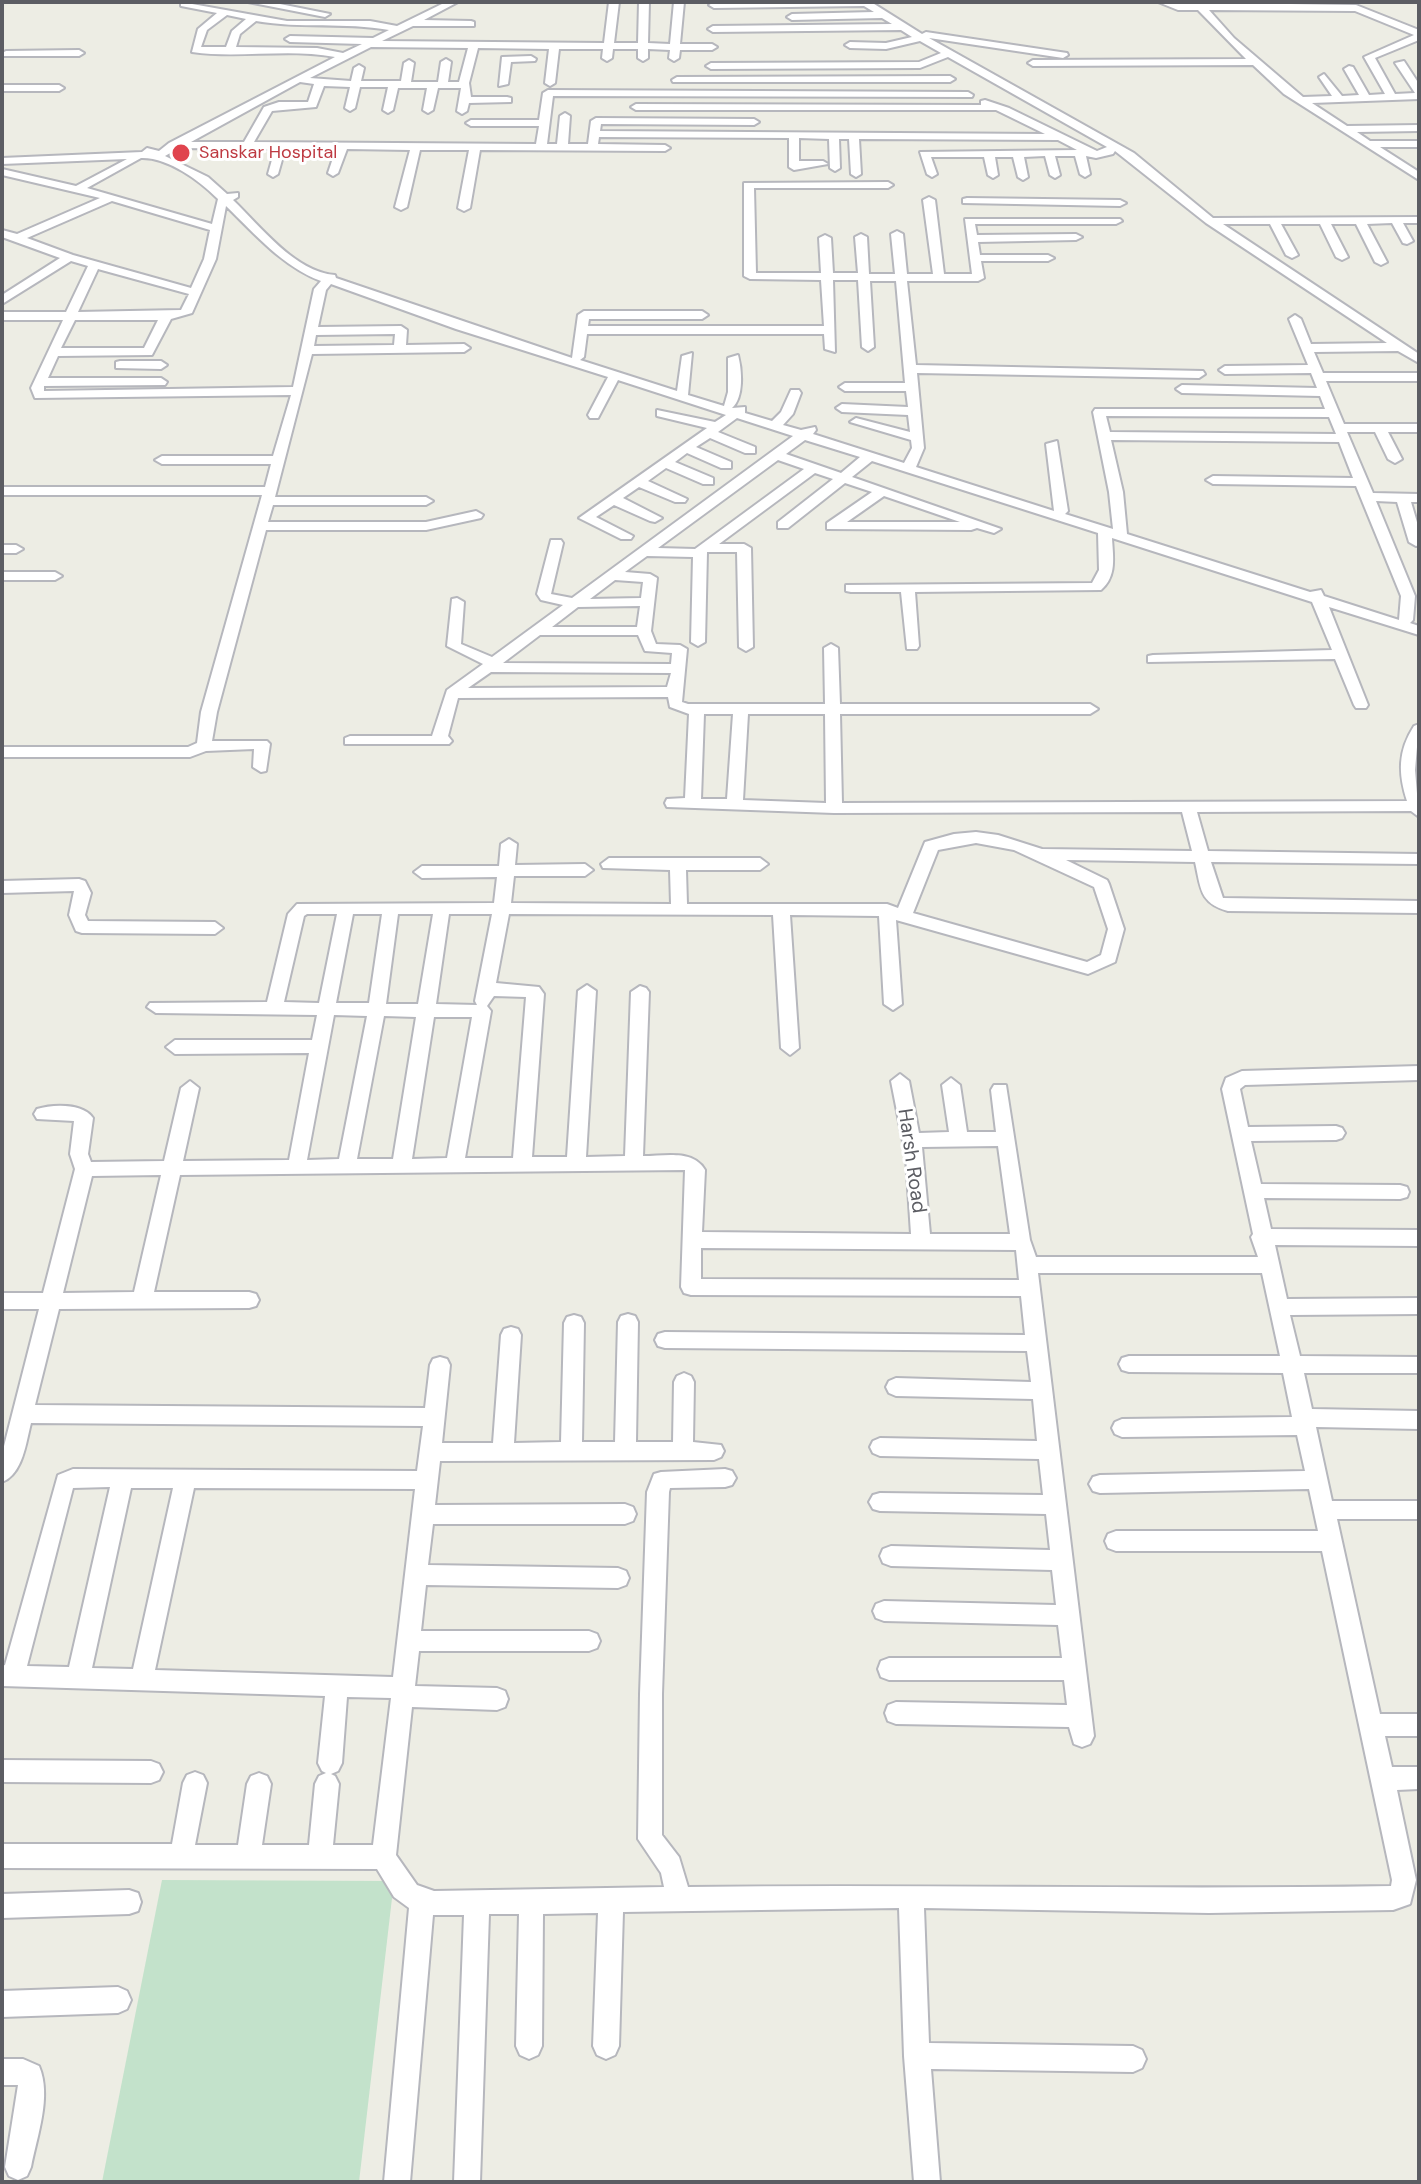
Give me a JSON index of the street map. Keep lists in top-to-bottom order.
{
  "streets": {
    "street": ["Harsh Road"]
  },
  "places": ["Sanskar Hospital"]
}
